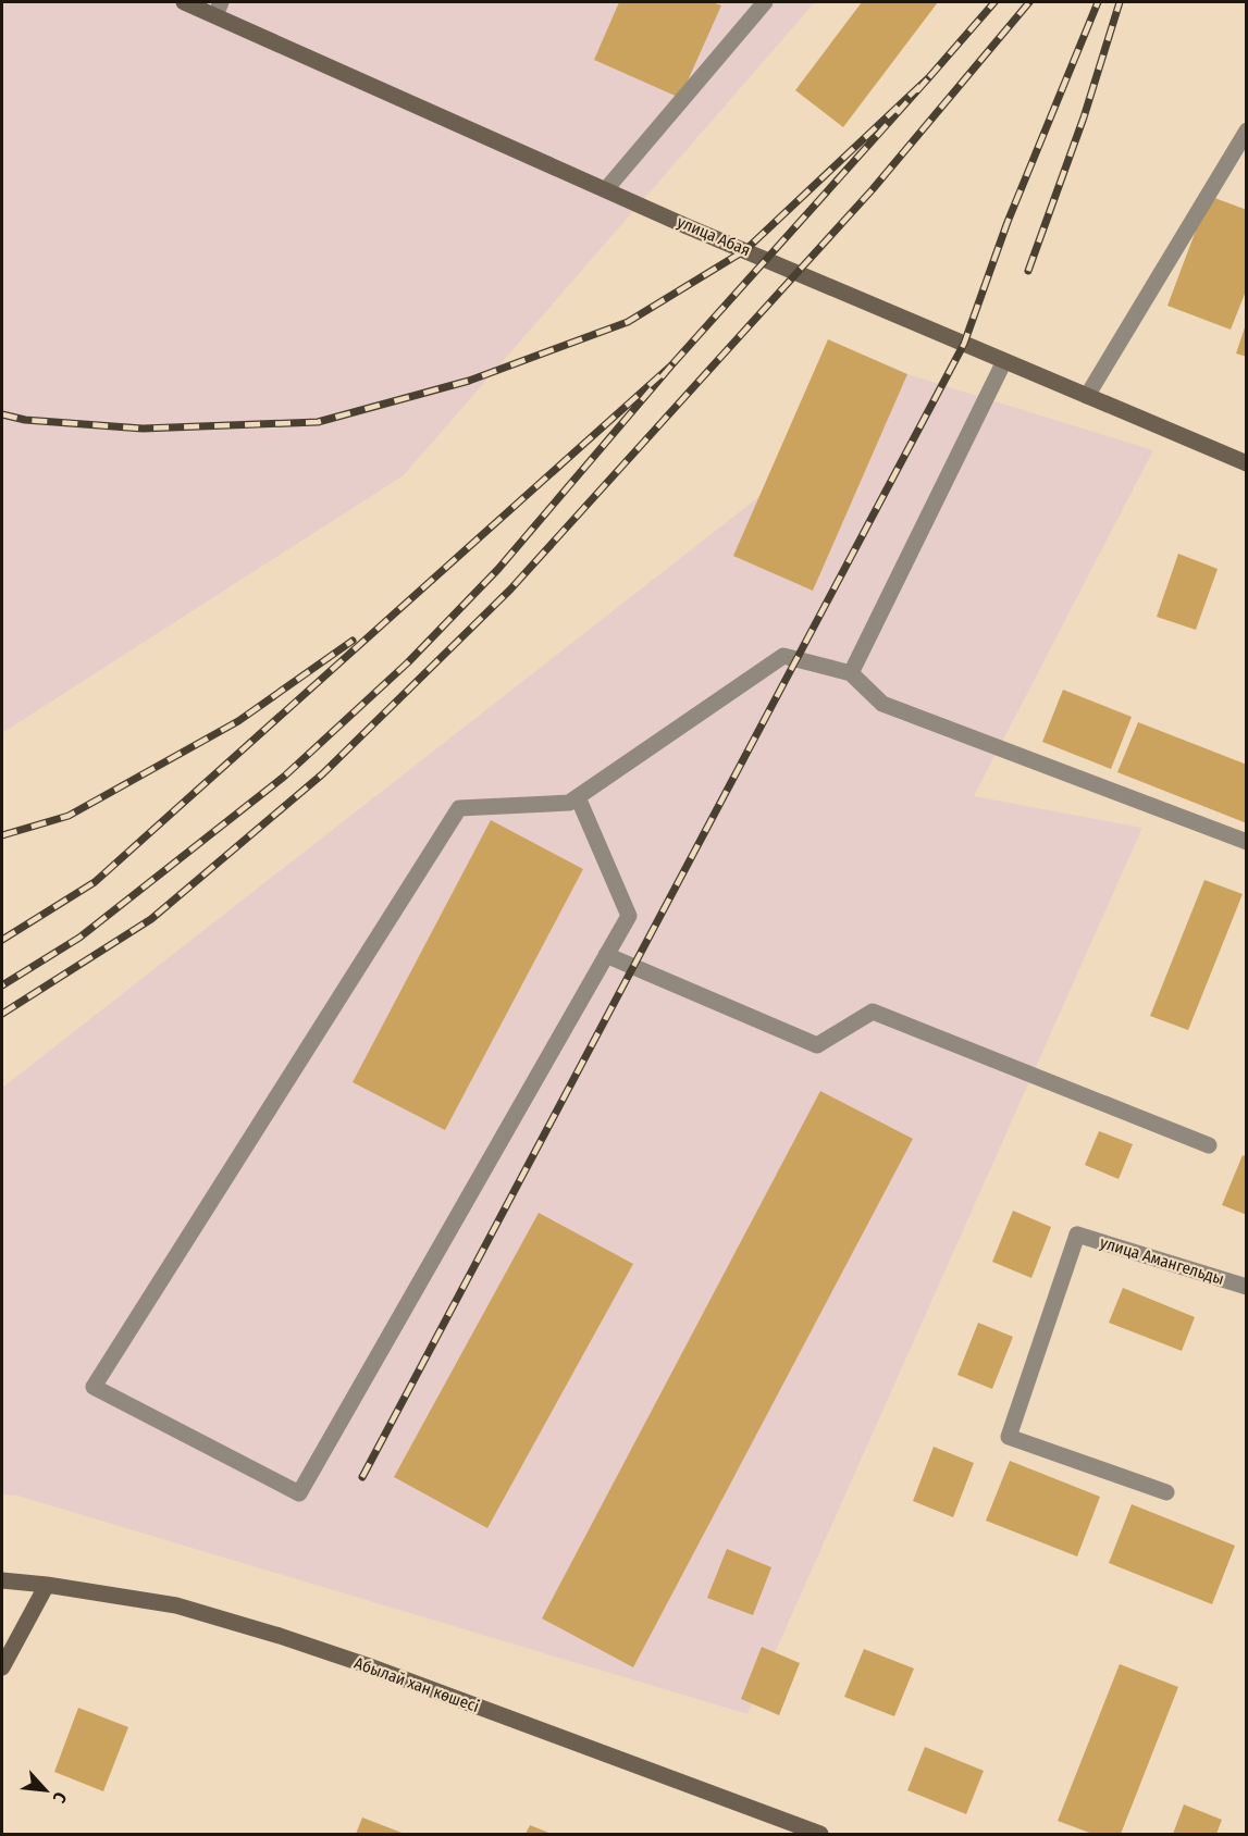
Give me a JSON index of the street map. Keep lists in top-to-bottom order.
{
  "streets": {
    "street": ["улица Абая", "улица Амангельды", "Абылай хан көшесі"]
  },
  "north": "bottom right"
}
